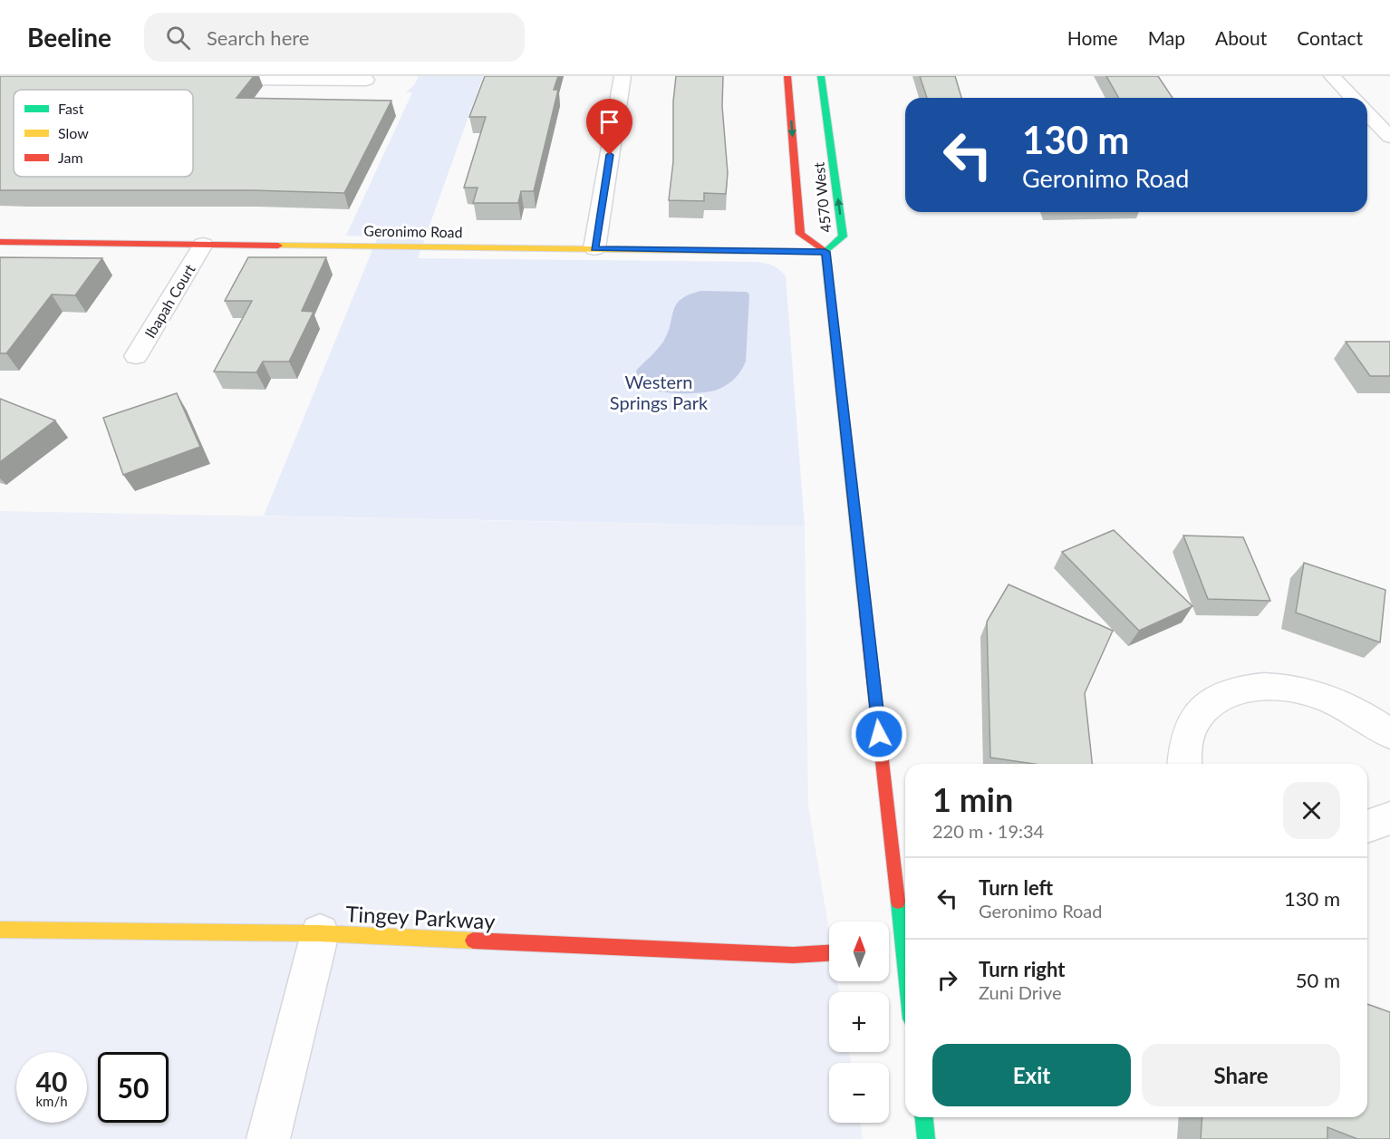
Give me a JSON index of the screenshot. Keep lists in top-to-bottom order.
{
  "streets": {
    "main road": ["4570 West", "Geronimo Road", "Tingey Parkway"],
    "street": ["Ibapah Court"]
  },
  "crossings": [
    ["4570 West", "Geronimo Road"],
    ["Geronimo Road", "Ibapah Court"]
  ],
  "parks": ["Western Springs Park"],
  "legend": ["Fast", "Slow", "Jam"],
  "north": "top",
  "page": {
    "header": "Beeline",
    "search": "Search here",
    "nav": [
      "Home",
      "Map",
      "About",
      "Contact"
    ],
    "turn": ["130 m", "Geronimo Road"],
    "heading": ["1 min", "220 m · 19:34"],
    "list": [
      {
        "name": "Turn left",
        "note": "Geronimo Road",
        "value": "130 m"
      },
      {
        "name": "Turn right",
        "note": "Zuni Drive",
        "value": "50 m"
      }
    ],
    "map_buttons": ["+", "−"],
    "buttons": ["Exit", "Share"],
    "speed": "40 km/h",
    "limit": "50"
  }
}
